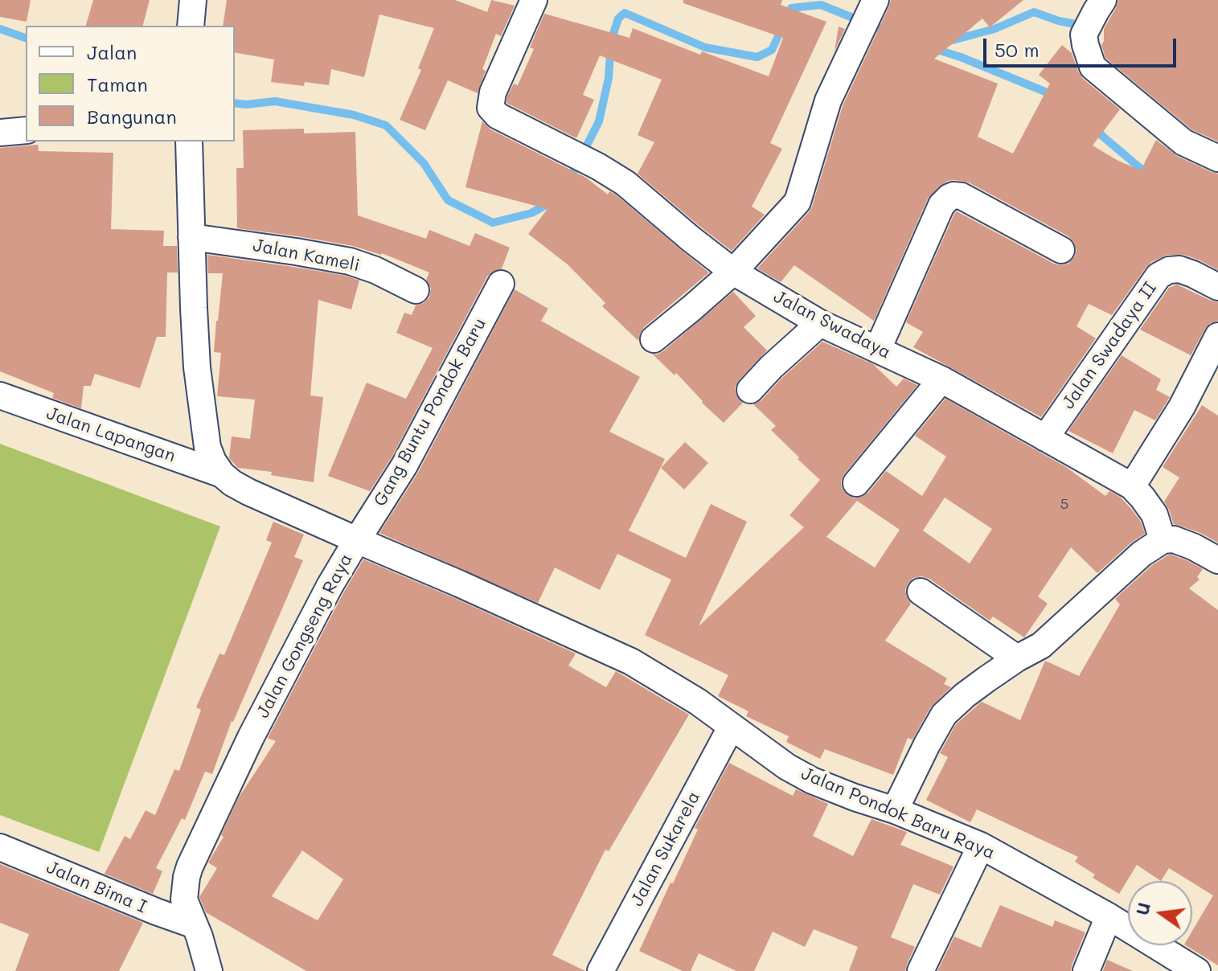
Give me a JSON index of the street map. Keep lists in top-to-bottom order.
{
  "streets": {
    "street": [
      "Jalan Kameli",
      "Jalan Swadaya",
      "Jalan Swadaya II",
      "Gang Buntu Pondok Baru",
      "Jalan Lapangan",
      "Jalan Gongseng Raya",
      "Jalan Pondok Baru Raya",
      "Jalan Sukarela",
      "Jalan Bima I"
    ]
  },
  "crossings": [
    ["Jalan Kameli", "Jalan Gongseng Raya"],
    ["Jalan Swadaya", "Jalan Swadaya II"],
    ["Gang Buntu Pondok Baru", "Jalan Gongseng Raya"],
    ["Gang Buntu Pondok Baru", "Jalan Pondok Baru Raya"],
    ["Jalan Lapangan", "Jalan Gongseng Raya"],
    ["Jalan Gongseng Raya", "Jalan Pondok Baru Raya"],
    ["Jalan Gongseng Raya", "Jalan Bima I"],
    ["Jalan Pondok Baru Raya", "Jalan Sukarela"]
  ],
  "house_numbers": ["5"],
  "legend": ["Jalan", "Taman", "Bangunan"],
  "scale_bar": "50 m",
  "north": "left"
}
